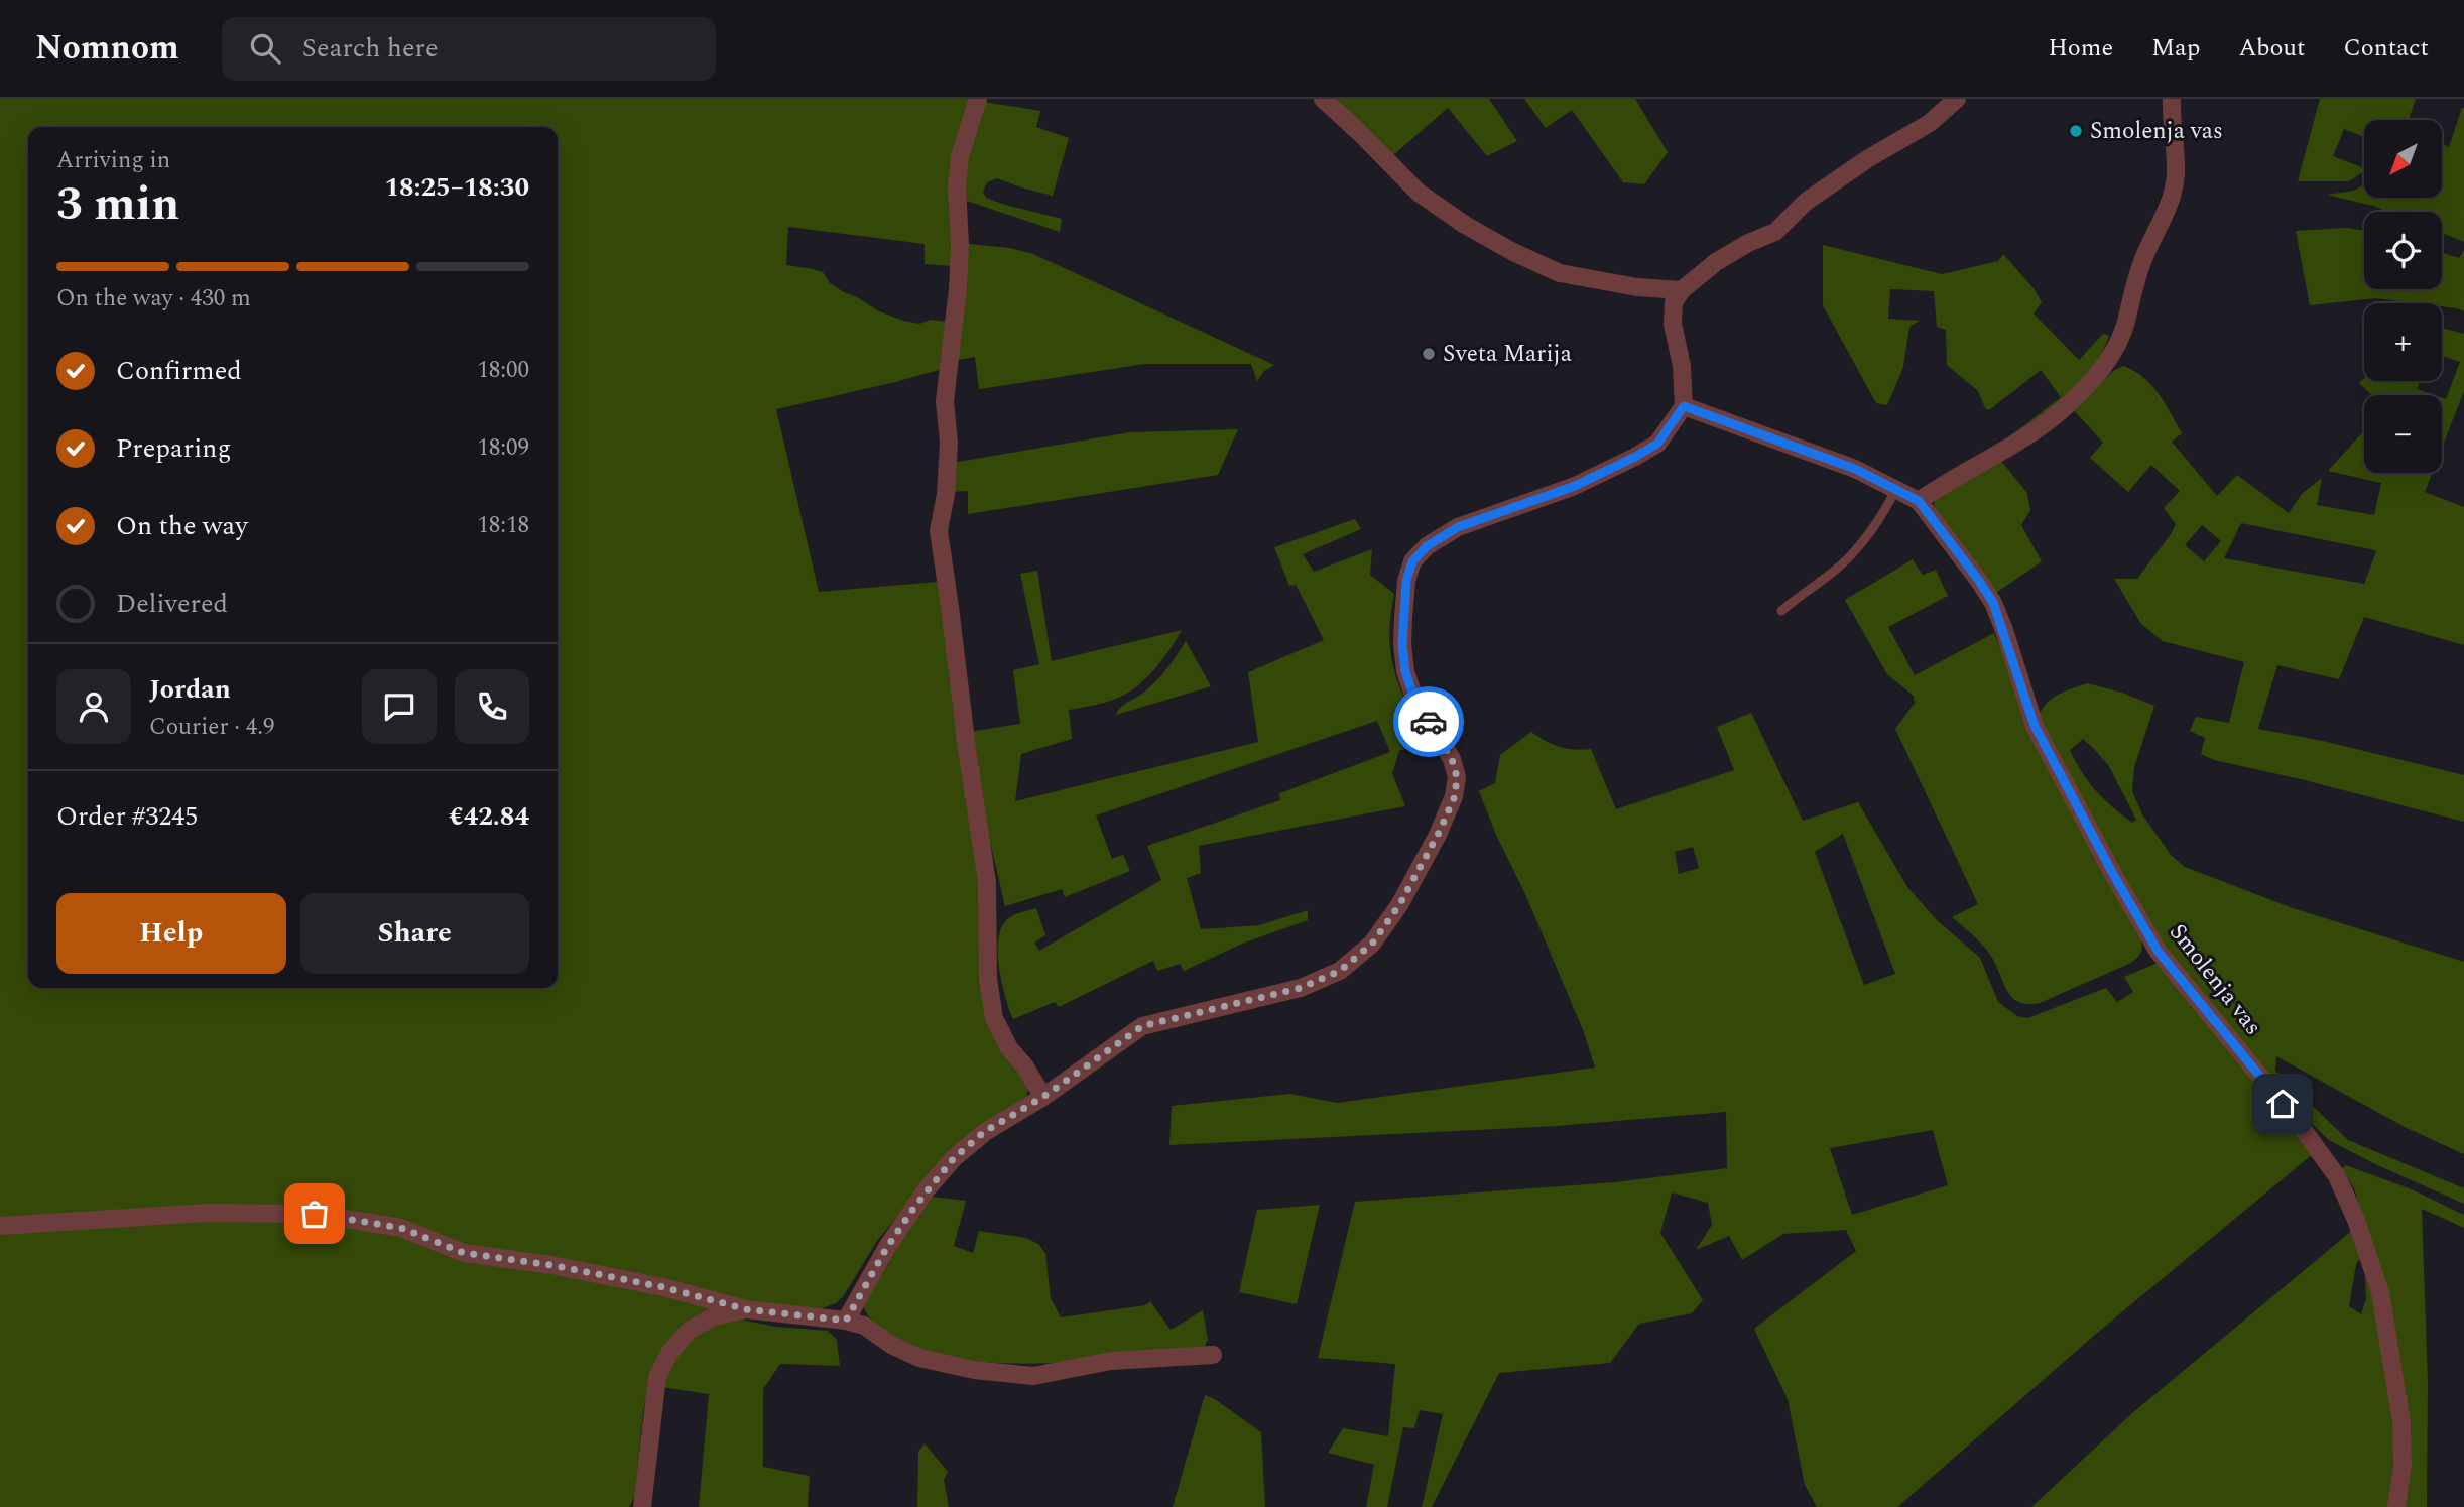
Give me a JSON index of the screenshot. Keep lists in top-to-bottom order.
{
  "streets": {
    "street": ["Smolenja vas"]
  },
  "places": ["Smolenja vas", "Sveta Marija"],
  "north": "bottom left",
  "page": {
    "header": "Nomnom",
    "search": "Search here",
    "nav": [
      "Home",
      "Map",
      "About",
      "Contact"
    ],
    "map_buttons": ["+", "−"],
    "heading": ["3 min", "Arriving in", "18:25–18:30"],
    "panel": [
      "Jordan",
      "Courier · 4.9",
      "Order #3245",
      "€42.84"
    ],
    "bar": "On the way · 430 m",
    "list": [
      ["Confirmed", "18:00"],
      ["Preparing", "18:09"],
      ["On the way", "18:18"],
      "Delivered"
    ],
    "buttons": ["Help", "Share"]
  }
}
